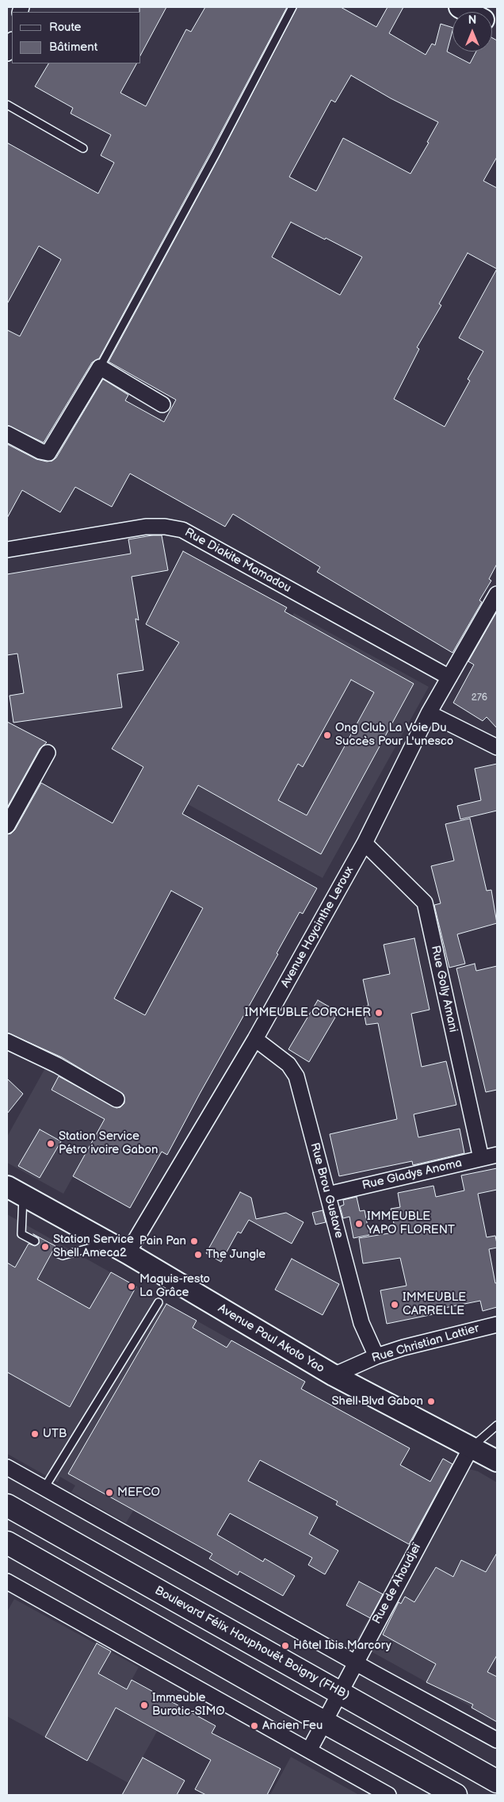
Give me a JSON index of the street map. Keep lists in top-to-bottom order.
{
  "streets": {
    "highway": ["Boulevard Félix Houphouët Boigny (FHB)"],
    "street": [
      "Rue Diakite Mamadou",
      "Avenue Haycinthe Leroux",
      "Rue Golly Amani",
      "Rue Gladys Anoma",
      "Rue Brou Gustave",
      "Avenue Paul Akoto Yao",
      "Rue Christian Lattier",
      "Rue de Ahoudjeï"
    ]
  },
  "crossings": [
    ["Rue Diakite Mamadou", "Avenue Haycinthe Leroux"],
    ["Avenue Haycinthe Leroux", "Rue Golly Amani"],
    ["Avenue Haycinthe Leroux", "Rue Brou Gustave"],
    ["Avenue Haycinthe Leroux", "Avenue Paul Akoto Yao"],
    ["Rue Golly Amani", "Rue Gladys Anoma"],
    ["Rue Gladys Anoma", "Rue Brou Gustave"],
    ["Rue Brou Gustave", "Rue Christian Lattier"],
    ["Avenue Paul Akoto Yao", "Rue Christian Lattier"],
    ["Avenue Paul Akoto Yao", "Rue de Ahoudjeï"],
    ["Rue de Ahoudjeï", "Boulevard Félix Houphouët Boigny (FHB)"]
  ],
  "places": [
    "Ong Club La Voie Du Succès Pour L'unesco",
    "IMMEUBLE CORCHER",
    "Station Service Pétro ivoire Gabon",
    "IMMEUBLE YAPO FLORENT",
    "Pain Pan",
    "Station Service Shell Ameca2",
    "The Jungle",
    "Maquis-resto La Grâce",
    "IMMEUBLE CARRELLE",
    "Shell Blvd Gabon",
    "UTB",
    "MEFCO",
    "Hôtel Ibis Marcory",
    "Immeuble Burotic-SIMO",
    "Ancien Feu"
  ],
  "house_numbers": ["276"],
  "legend": ["Route", "Bâtiment"],
  "north": "top"
}
